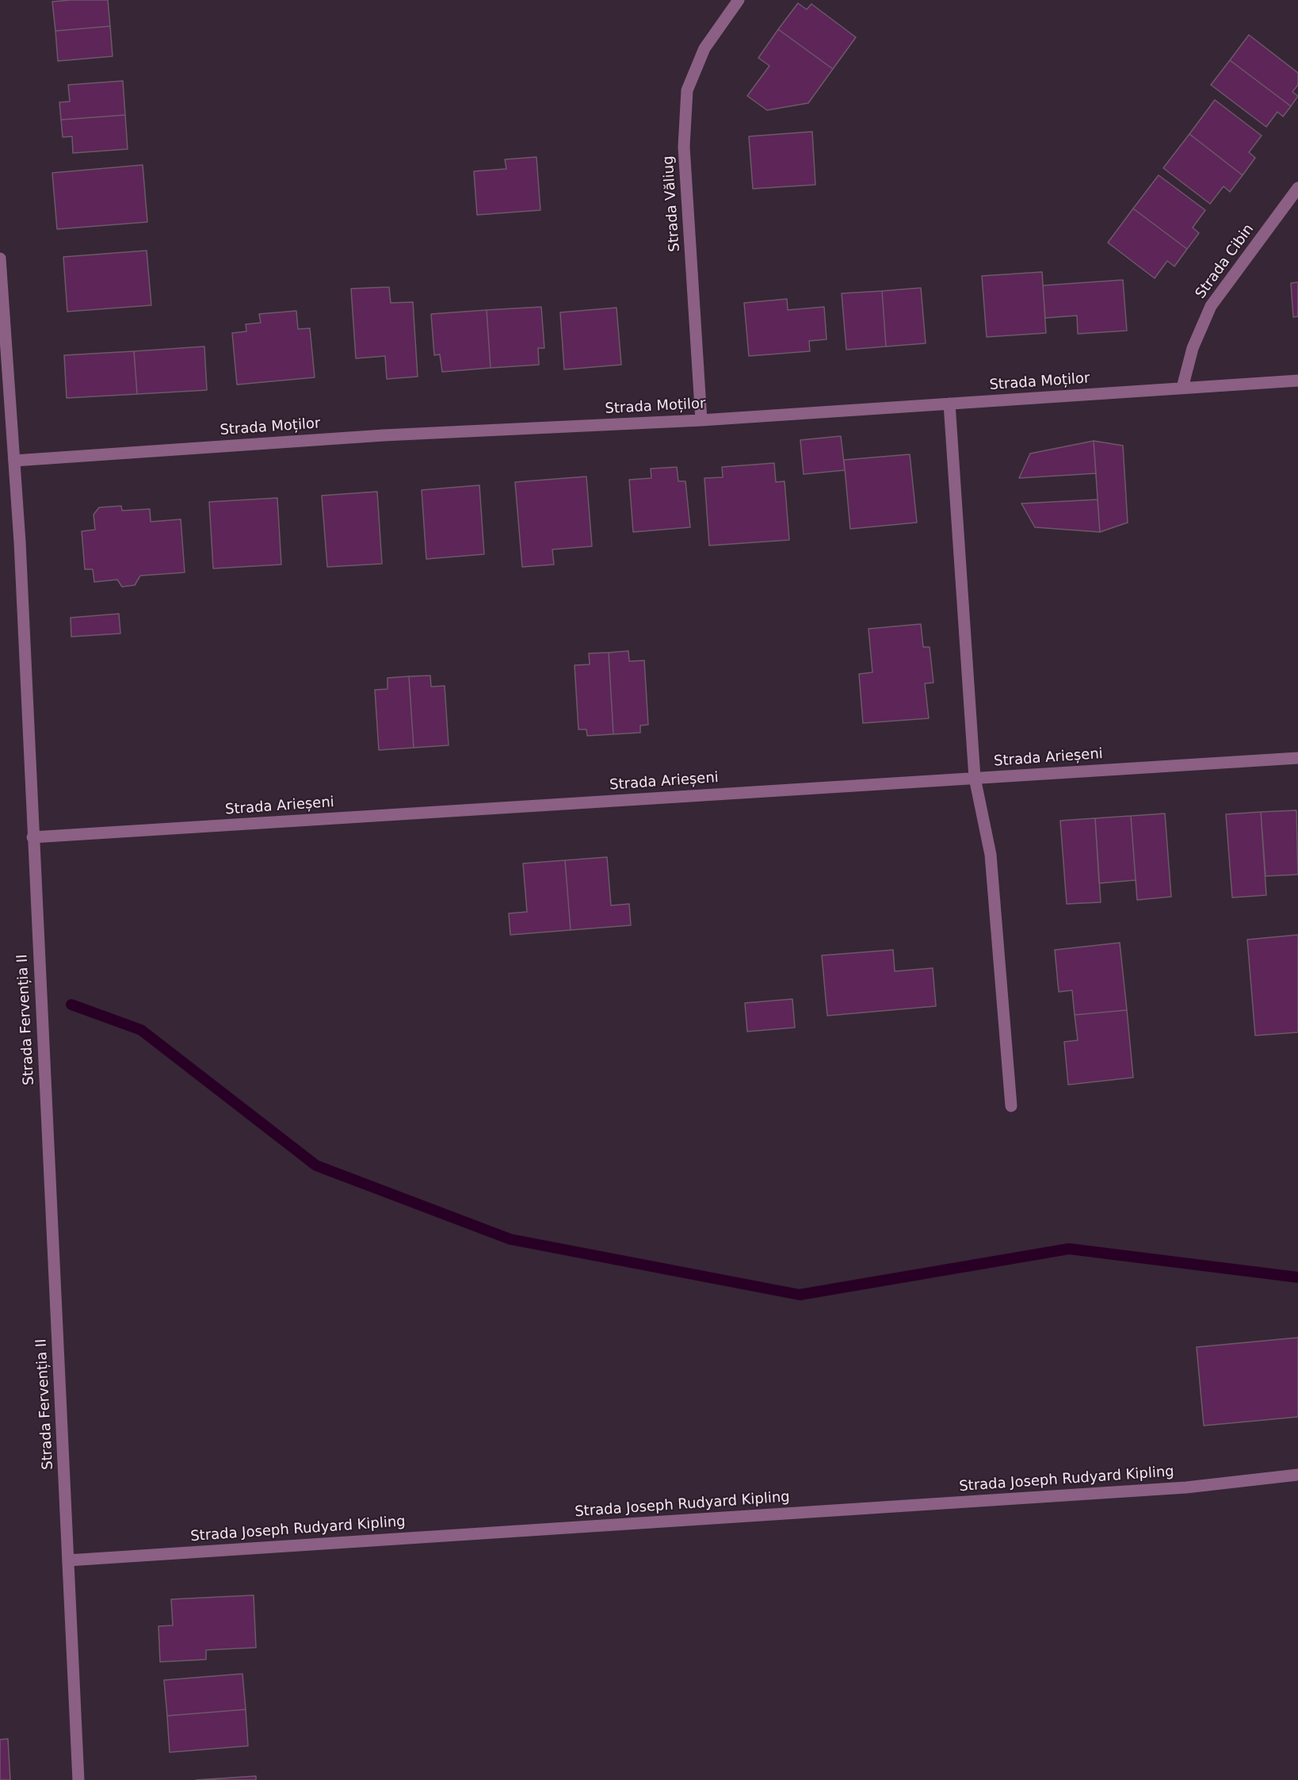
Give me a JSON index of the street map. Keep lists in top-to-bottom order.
{
  "streets": {
    "street": [
      "Strada Văliug",
      "Strada Cibin",
      "Strada Moților",
      "Strada Arieșeni",
      "Strada Fervenția II",
      "Strada Joseph Rudyard Kipling"
    ]
  },
  "crossings": [
    ["Strada Văliug", "Strada Moților"],
    ["Strada Cibin", "Strada Moților"],
    ["Strada Moților", "Strada Fervenția II"],
    ["Strada Arieșeni", "Strada Fervenția II"],
    ["Strada Fervenția II", "Strada Joseph Rudyard Kipling"]
  ]
}
